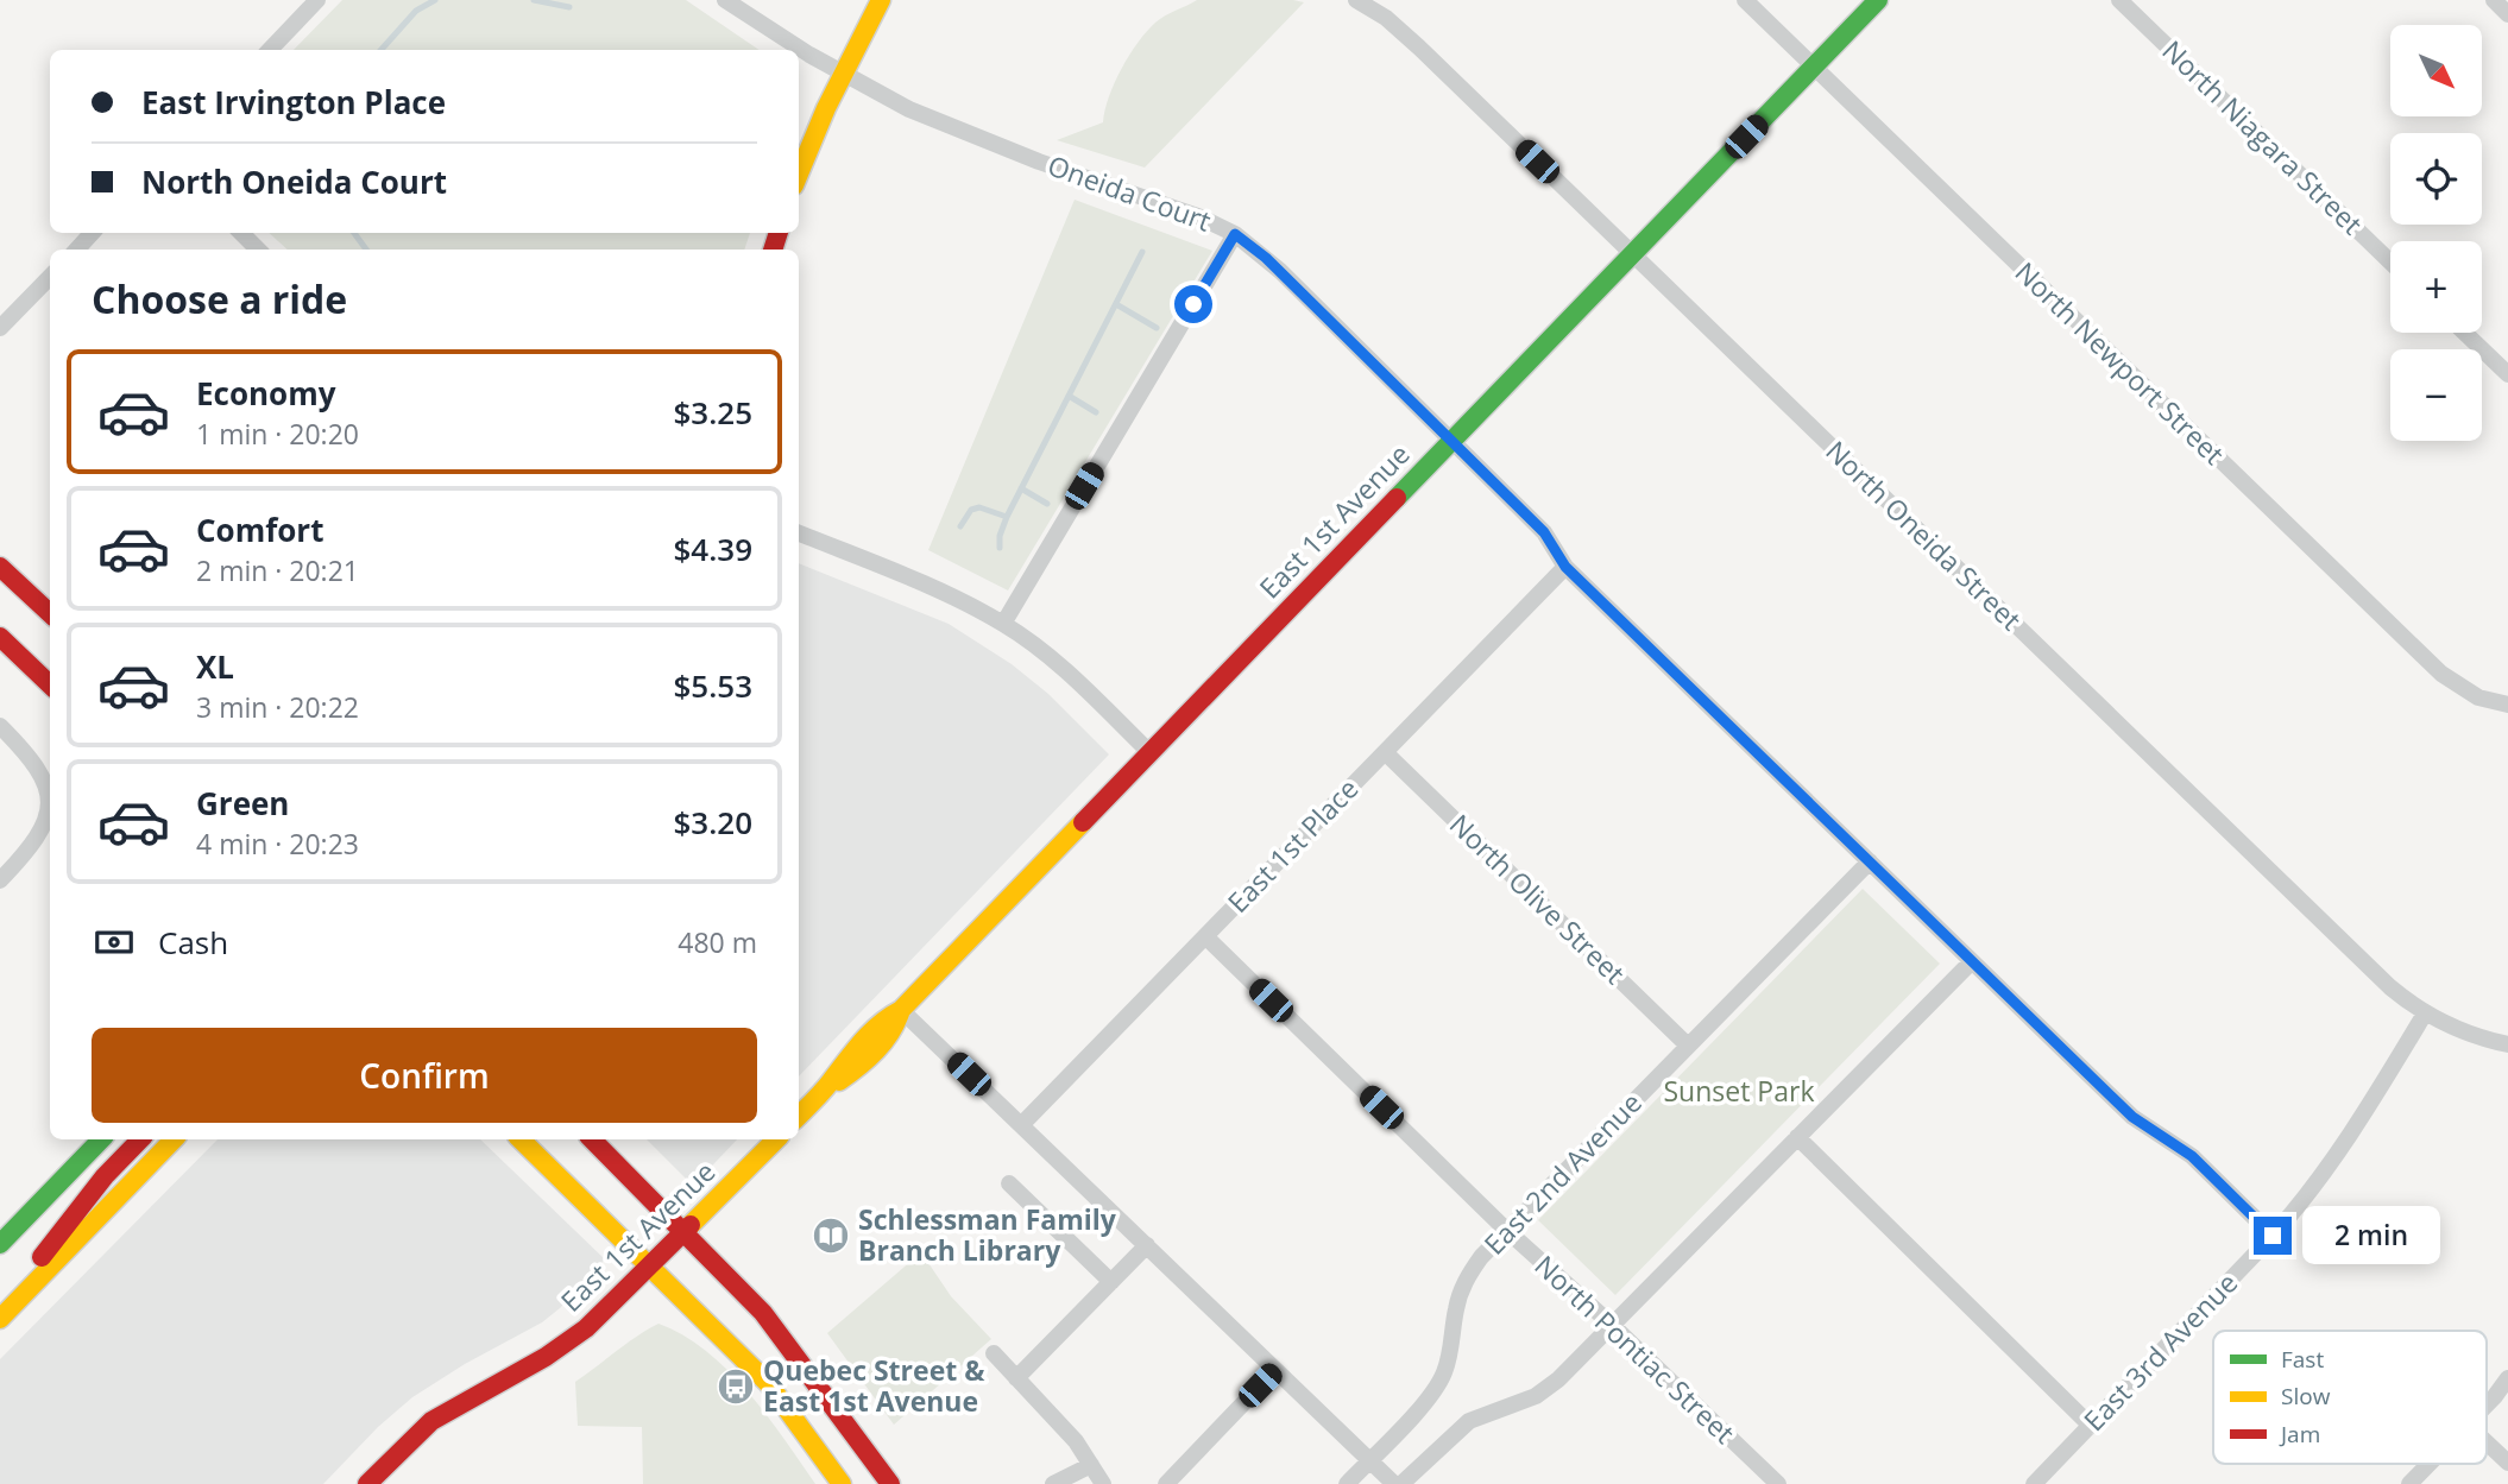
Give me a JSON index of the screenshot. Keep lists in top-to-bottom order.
{
  "streets": {
    "street": [
      "North Niagara Street",
      "Oneida Court",
      "North Newport Street",
      "East 1st Avenue",
      "North Oneida Street",
      "East 1st Place",
      "North Olive Street",
      "East 2nd Avenue",
      "North Pontiac Street",
      "East 3rd Avenue"
    ]
  },
  "crossings": [
    ["Oneida Court", "East 1st Avenue"],
    ["Oneida Court", "East 1st Place"],
    ["Oneida Court", "East 2nd Avenue"],
    ["Oneida Court", "East 3rd Avenue"],
    ["North Newport Street", "East 1st Avenue"],
    ["East 1st Avenue", "North Oneida Street"],
    ["North Oneida Street", "East 3rd Avenue"],
    ["East 1st Place", "North Olive Street"],
    ["East 1st Place", "North Pontiac Street"],
    ["North Olive Street", "East 2nd Avenue"],
    ["East 2nd Avenue", "North Pontiac Street"]
  ],
  "parks": ["Sunset Park"],
  "places": {
    "library": ["Schlessman Family Branch Library"],
    "bus stop": ["Quebec Street & East 1st Avenue"]
  },
  "legend": ["Fast", "Slow", "Jam"],
  "north": "bottom right",
  "page": {
    "map_buttons": ["+", "−"],
    "banner": ["East Irvington Place", "North Oneida Court"],
    "heading": "Choose a ride",
    "list": [
      {
        "name": "Economy",
        "note": "1 min · 20:20",
        "value": "$3.25"
      },
      {
        "name": "Comfort",
        "note": "2 min · 20:21",
        "value": "$4.39"
      },
      {
        "name": "XL",
        "note": "3 min · 20:22",
        "value": "$5.53"
      },
      {
        "name": "Green",
        "note": "4 min · 20:23",
        "value": "$3.20"
      }
    ],
    "pay": ["Cash", "480 m"],
    "buttons": "Confirm",
    "bubble": "2 min"
  }
}
